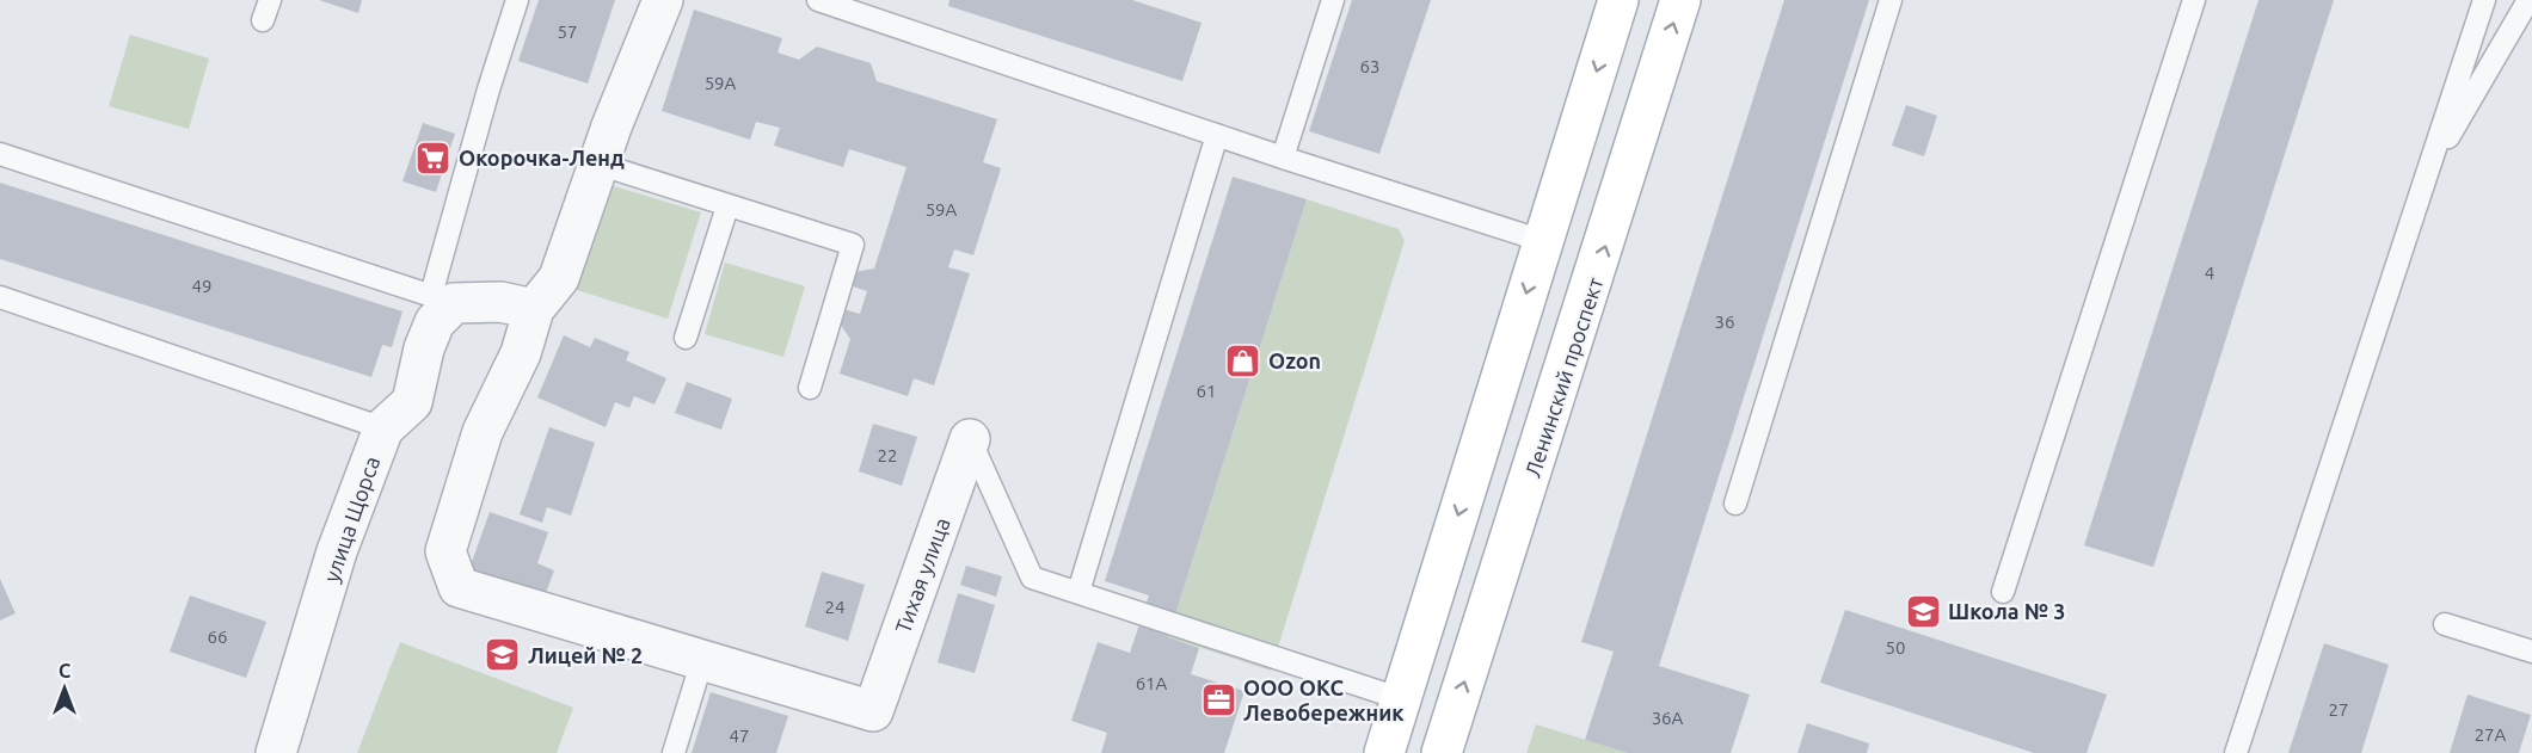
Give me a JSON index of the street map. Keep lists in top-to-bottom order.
{
  "streets": {
    "main road": ["Ленинский проспект"],
    "street": ["улица Щорса", "Тихая улица"]
  },
  "places": {
    "supermarket": ["Окорочка-Ленд"],
    "shop": ["Ozon"],
    "school or university": ["Школа № 3", "Лицей № 2"],
    "office": ["ООО ОКС Левобережник"]
  },
  "house_numbers": [
    "57",
    "63",
    "59А",
    "59А",
    "4",
    "49",
    "36",
    "61",
    "22",
    "24",
    "66",
    "50",
    "61А",
    "27",
    "36А",
    "27А",
    "47"
  ],
  "north": "top"
}
